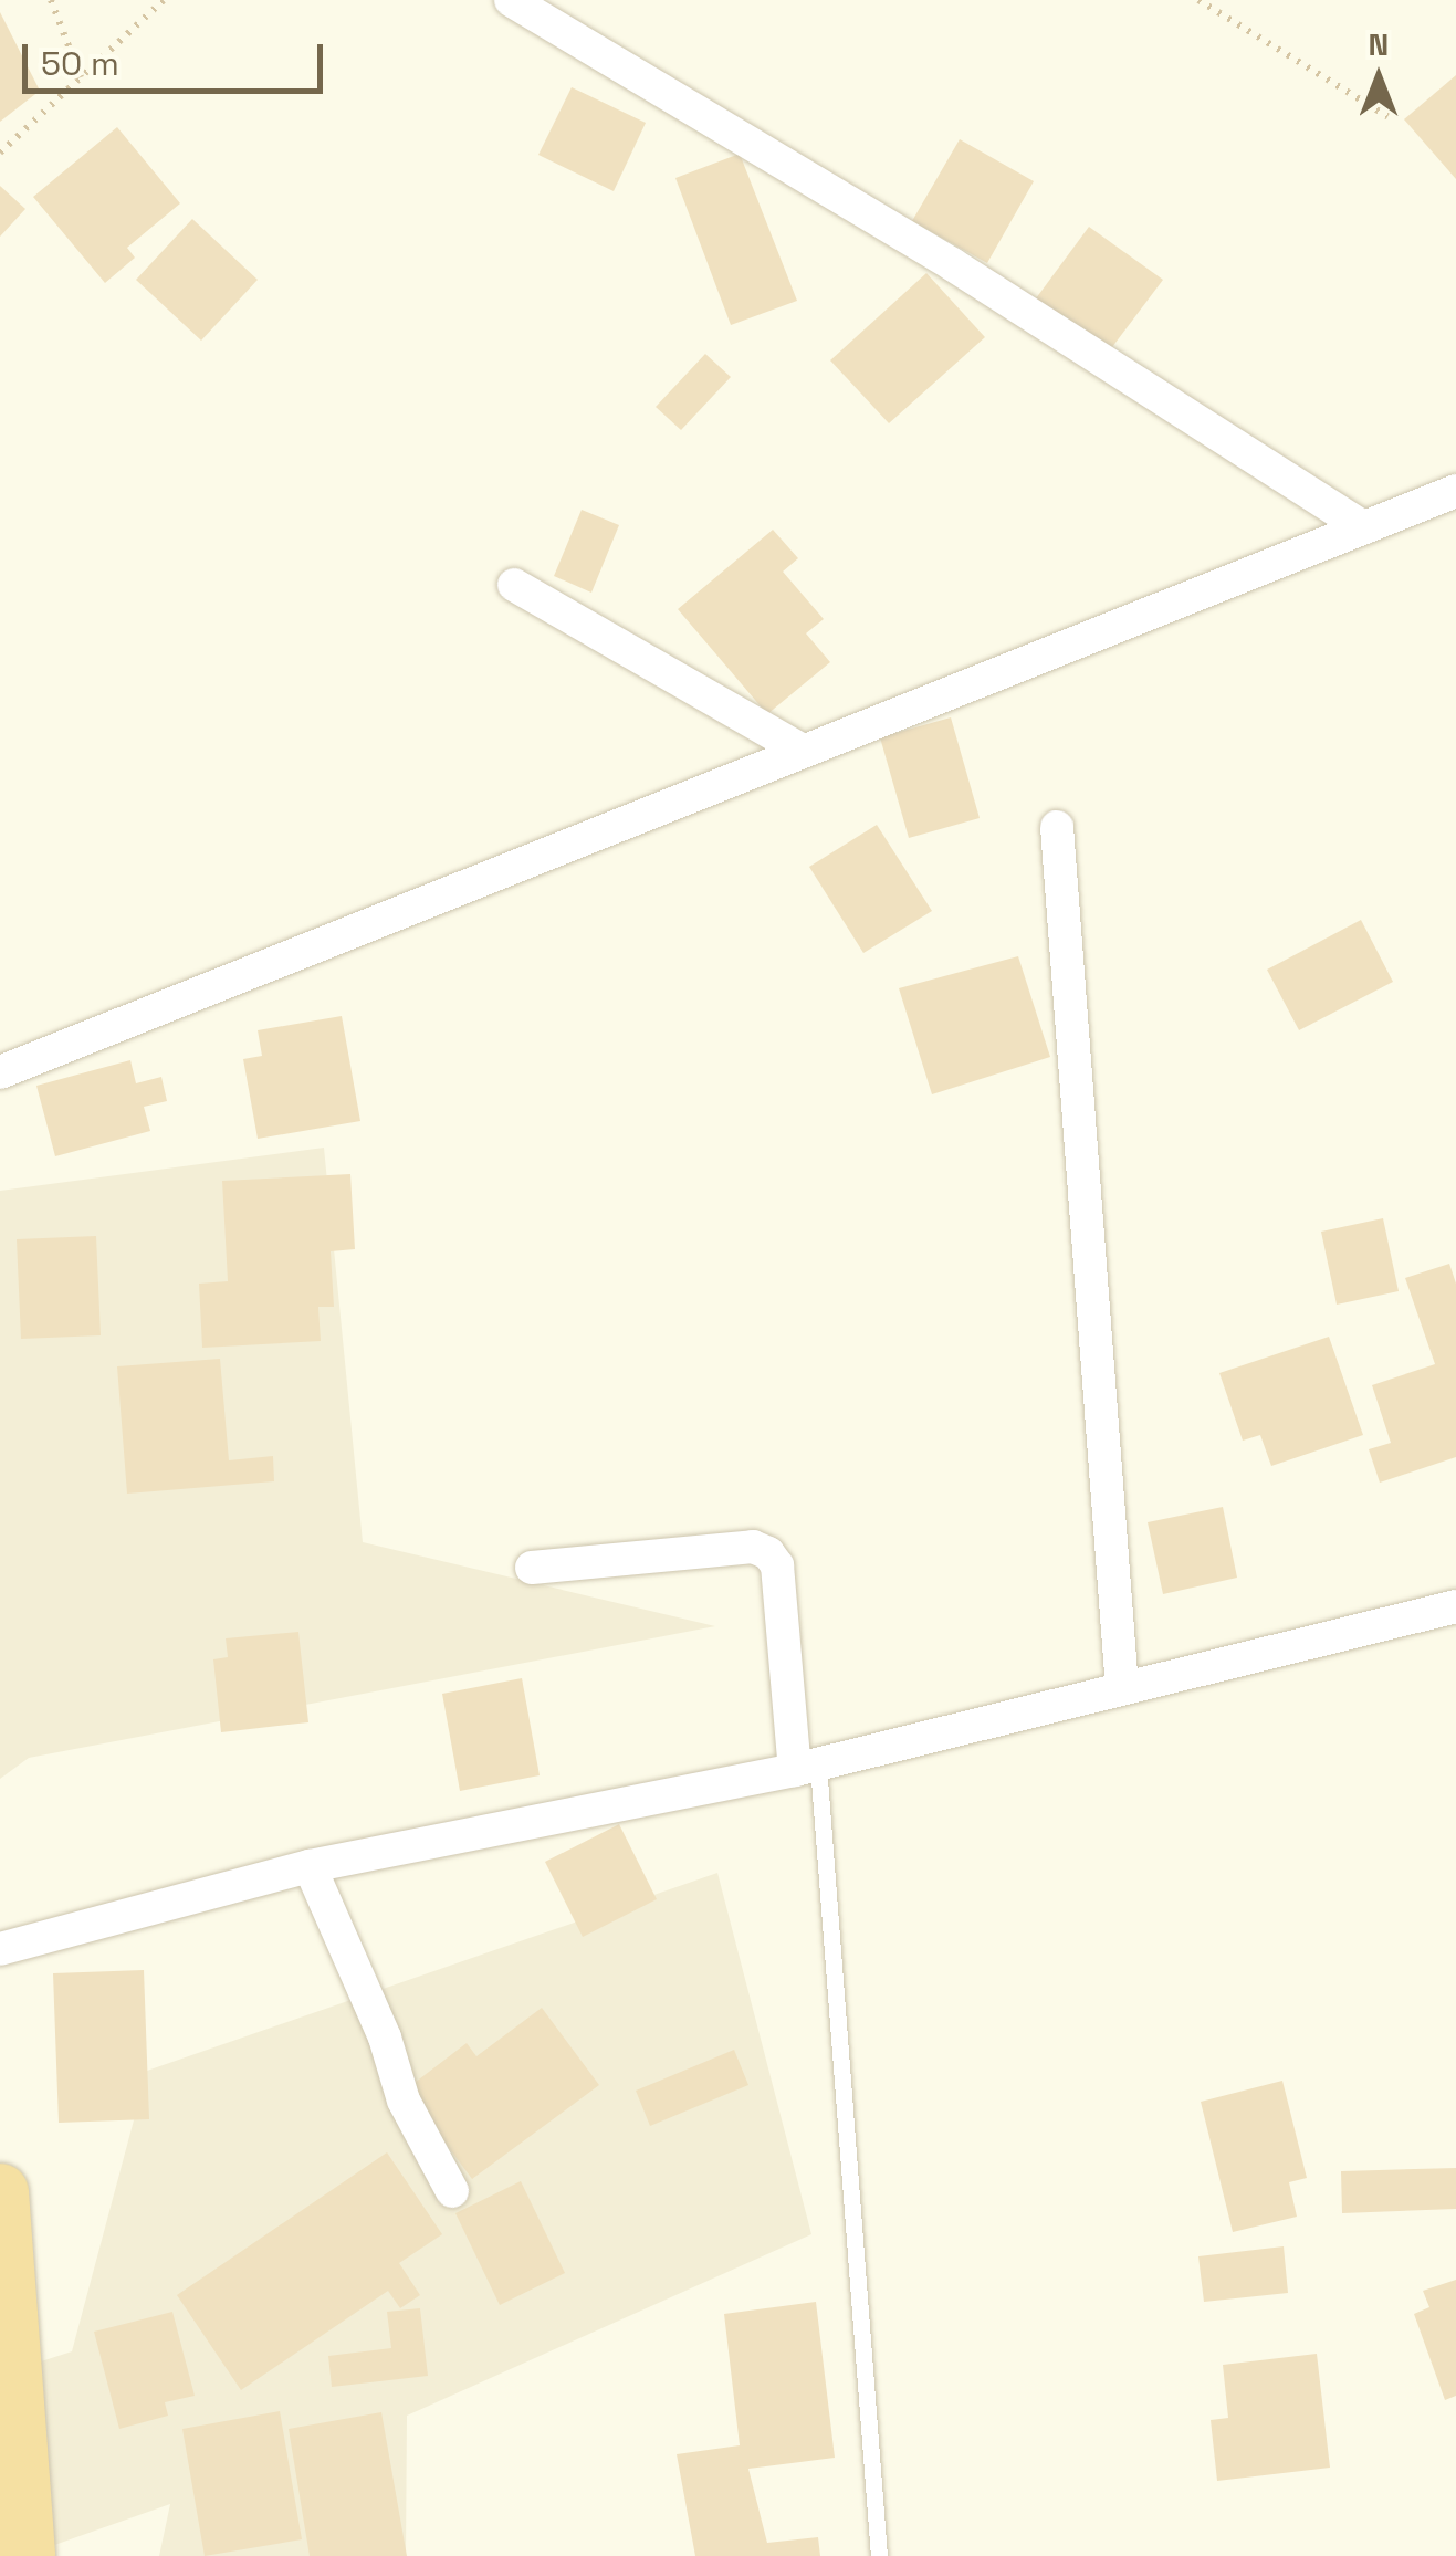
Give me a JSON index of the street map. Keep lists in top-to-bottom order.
{
  "scale_bar": "50 m",
  "north": "top"
}
